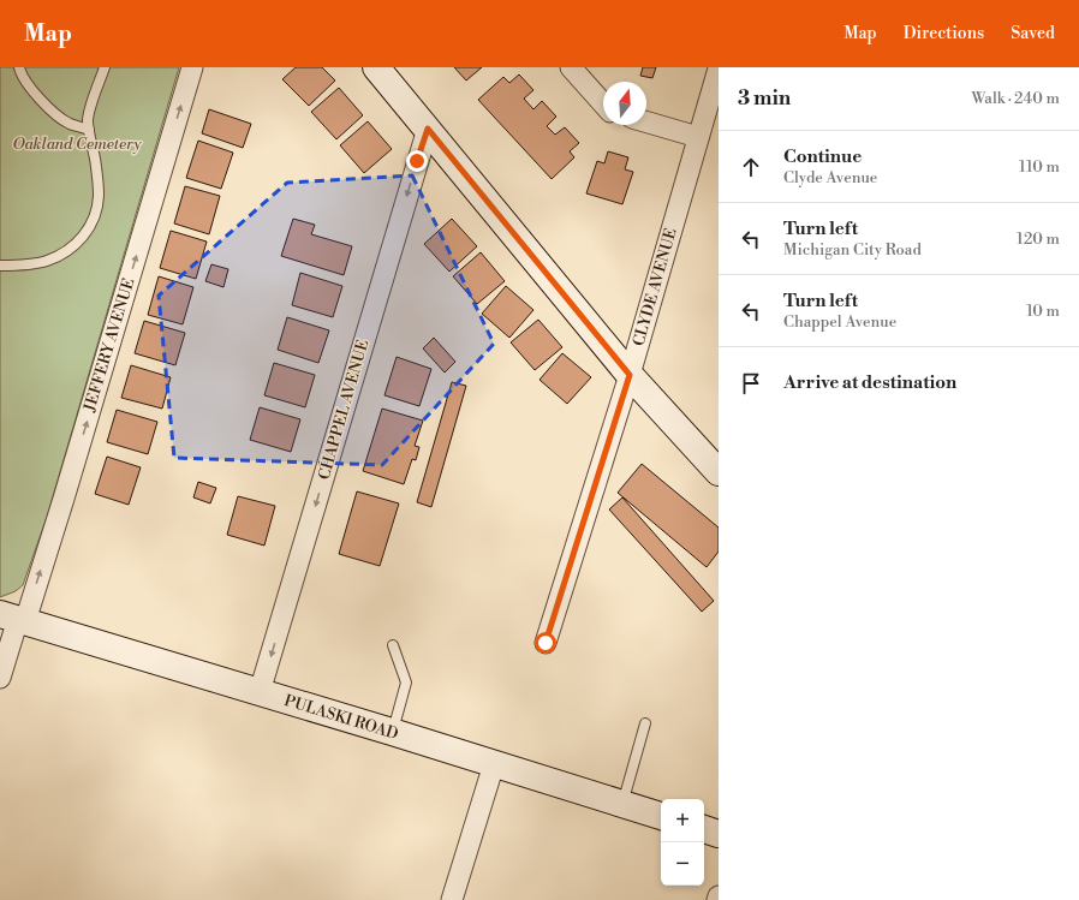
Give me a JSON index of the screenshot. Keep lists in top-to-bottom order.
{
  "streets": {
    "street": [
      "CLYDE AVENUE",
      "JEFFERY AVENUE",
      "CHAPPEL AVENUE",
      "PULASKI ROAD"
    ]
  },
  "crossings": [
    ["JEFFERY AVENUE", "PULASKI ROAD"],
    ["CHAPPEL AVENUE", "PULASKI ROAD"]
  ],
  "one_way": ["JEFFERY AVENUE", "CHAPPEL AVENUE"],
  "parks": ["Oakland Cemetery"],
  "north": "top",
  "page": {
    "header": "Map",
    "nav": ["Map", "Directions", "Saved"],
    "heading": ["3 min", "Walk · 240 m"],
    "list": [
      ["Continue", "Clyde Avenue", "110 m"],
      ["Turn left", "Michigan City Road", "120 m"],
      ["Turn left", "Chappel Avenue", "10 m"],
      "Arrive at destination"
    ],
    "map_buttons": ["+", "−"]
  }
}
